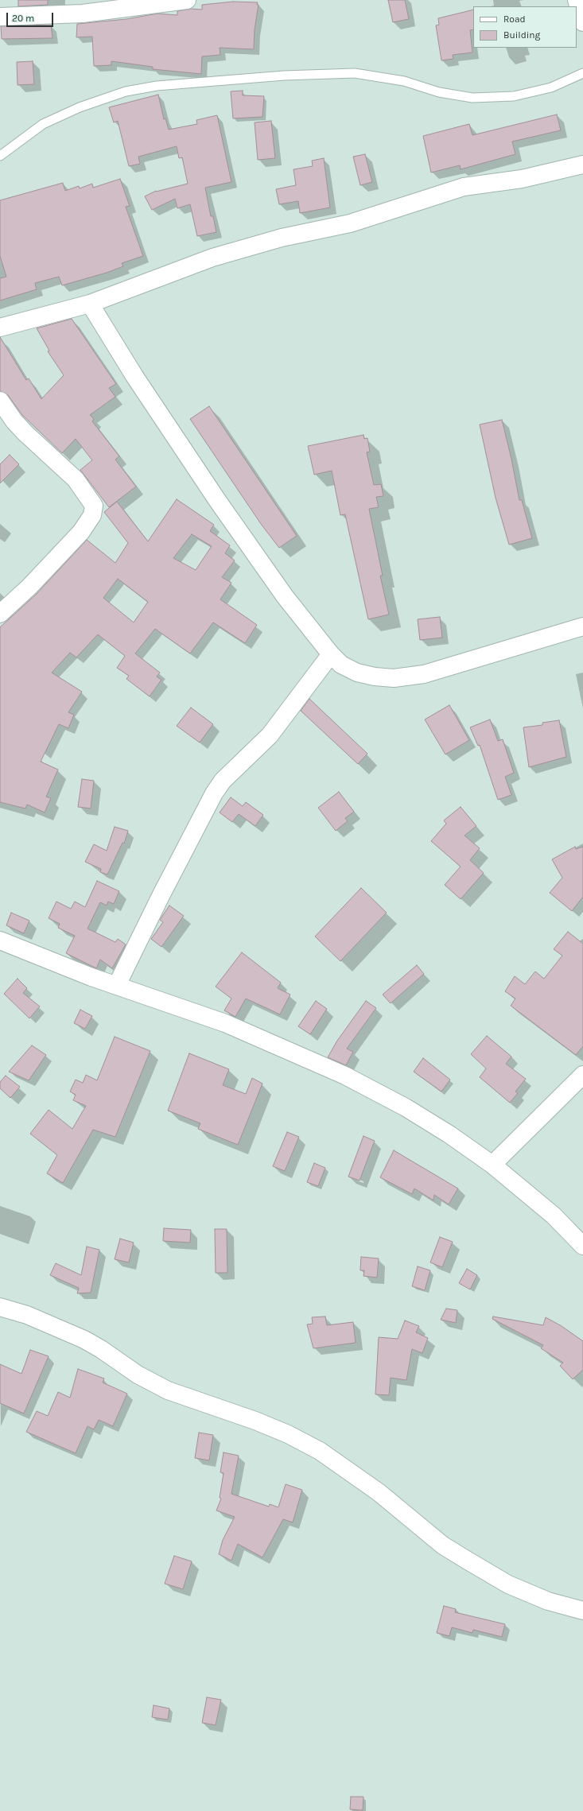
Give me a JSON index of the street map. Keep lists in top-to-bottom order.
{
  "legend": ["Road", "Building"],
  "scale_bar": "20 m"
}
